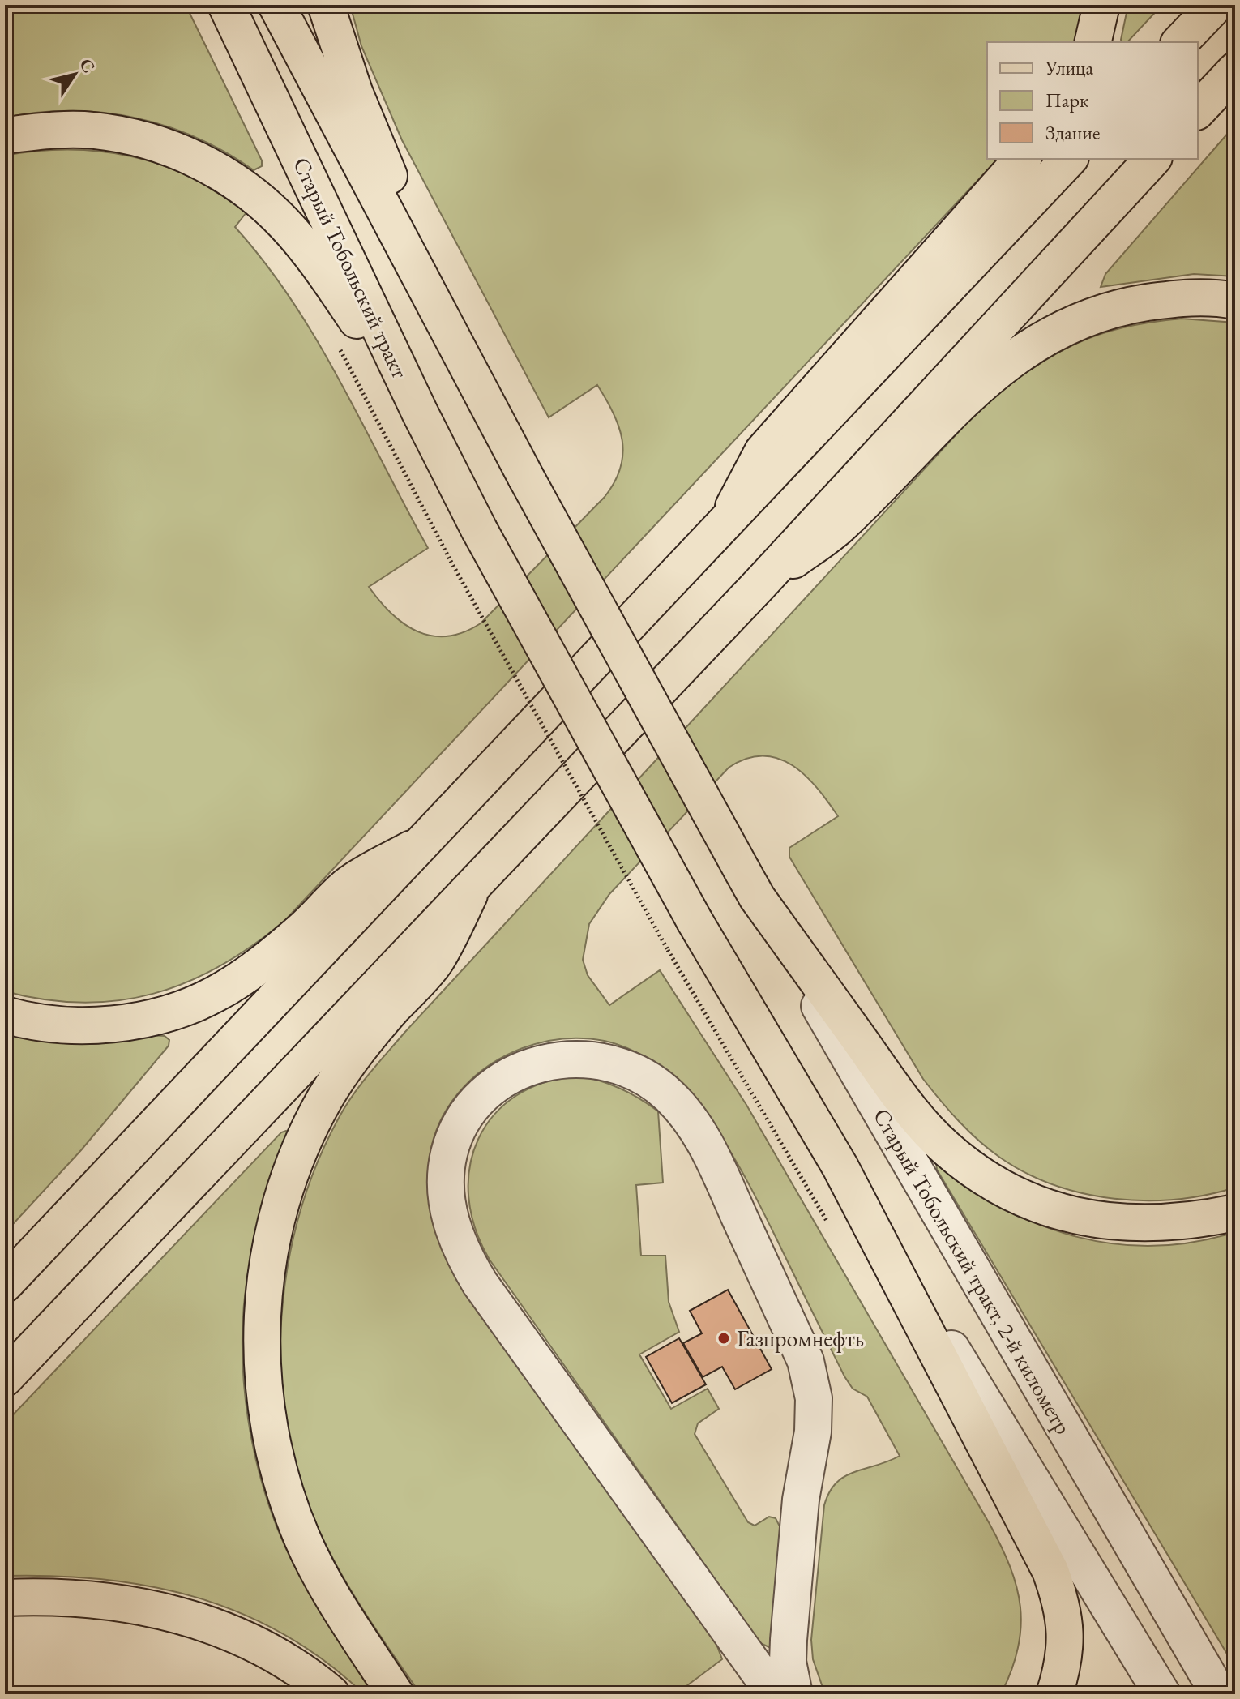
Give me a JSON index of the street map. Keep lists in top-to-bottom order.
{
  "streets": {
    "main road": ["Старый Тобольский тракт"],
    "street": ["Старый Тобольский тракт, 2-й километр"]
  },
  "places": ["Газпромнефть"],
  "legend": ["Улица", "Парк", "Здание"],
  "north": "top right"
}
